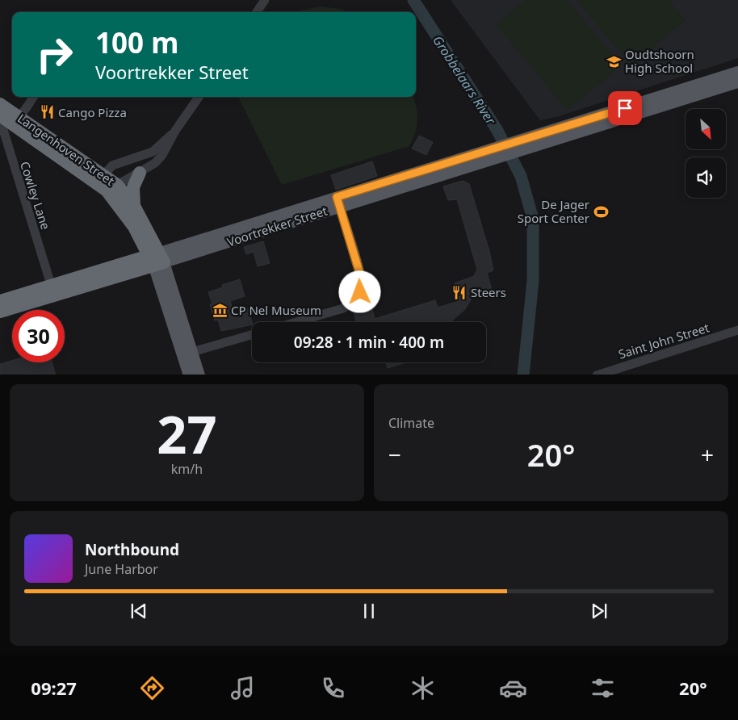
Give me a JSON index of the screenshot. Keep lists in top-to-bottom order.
{
  "streets": {
    "highway": ["Langenhoven Street", "Voortrekker Street"],
    "street": ["Cowley Lane", "Saint John Street"]
  },
  "crossings": [
    ["Langenhoven Street", "Cowley Lane"],
    ["Langenhoven Street", "Voortrekker Street"],
    ["Cowley Lane", "Voortrekker Street"]
  ],
  "water": ["Grobbelaars River"],
  "places": {
    "school or university": ["Oudtshoorn High School"],
    "restaurant": ["Cango Pizza", "Steers"],
    "sports": ["De Jager Sport Center"],
    "museum": ["CP Nel Museum"]
  },
  "north": "bottom right",
  "page": {
    "turn": ["100 m", "Voortrekker Street"],
    "limit": "30",
    "trip": "09:28 · 1 min · 400 m",
    "tile": [
      ["27", "km/h"],
      "Climate"
    ],
    "heat": ["−", "20°", "+"],
    "song": ["Northbound", "June Harbor"],
    "tabs": ["09:27", "20°"]
  }
}
